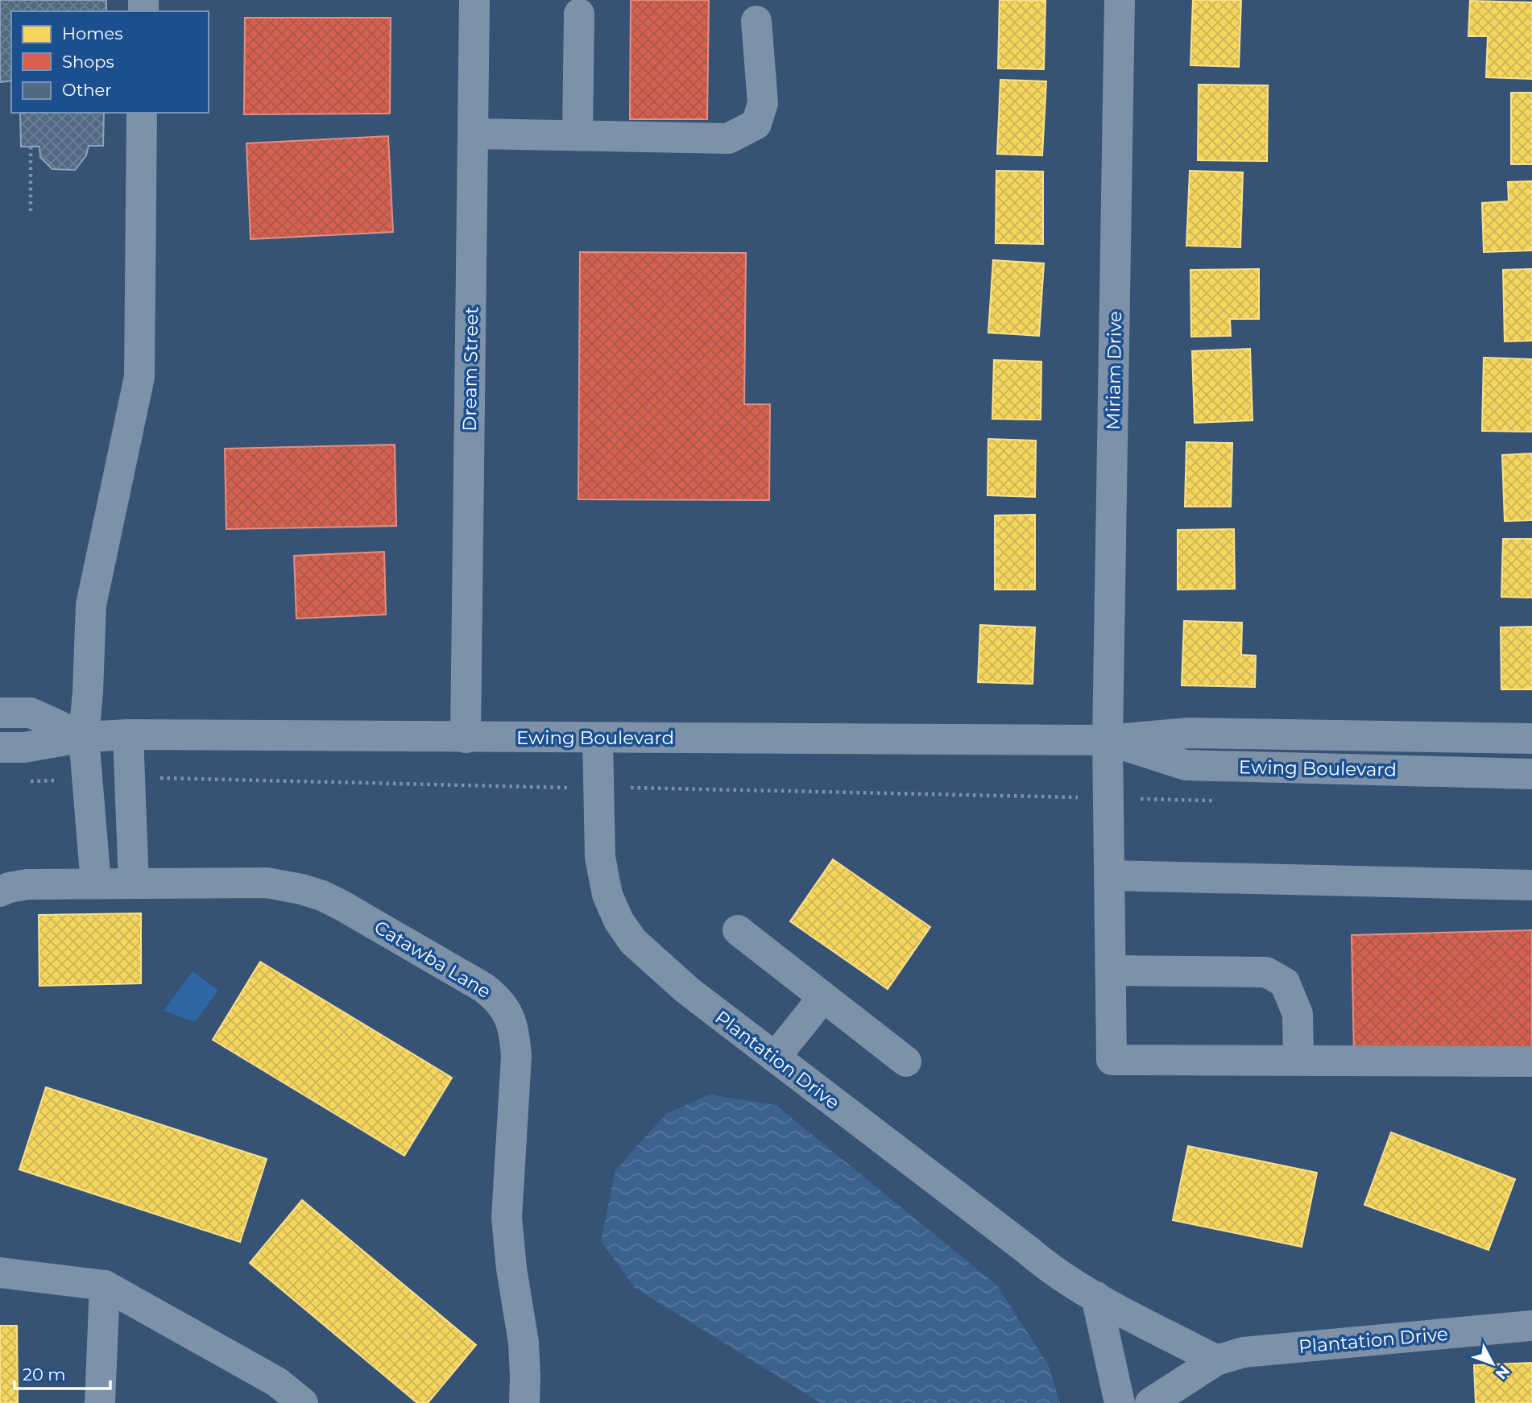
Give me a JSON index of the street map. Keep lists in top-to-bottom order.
{
  "streets": {
    "street": [
      "Dream Street",
      "Miriam Drive",
      "Ewing Boulevard",
      "Catawba Lane",
      "Plantation Drive"
    ]
  },
  "crossings": [
    ["Dream Street", "Ewing Boulevard"],
    ["Miriam Drive", "Ewing Boulevard"],
    ["Ewing Boulevard", "Plantation Drive"]
  ],
  "legend": ["Homes", "Shops", "Other"],
  "scale_bar": "20 m",
  "north": "bottom right"
}
